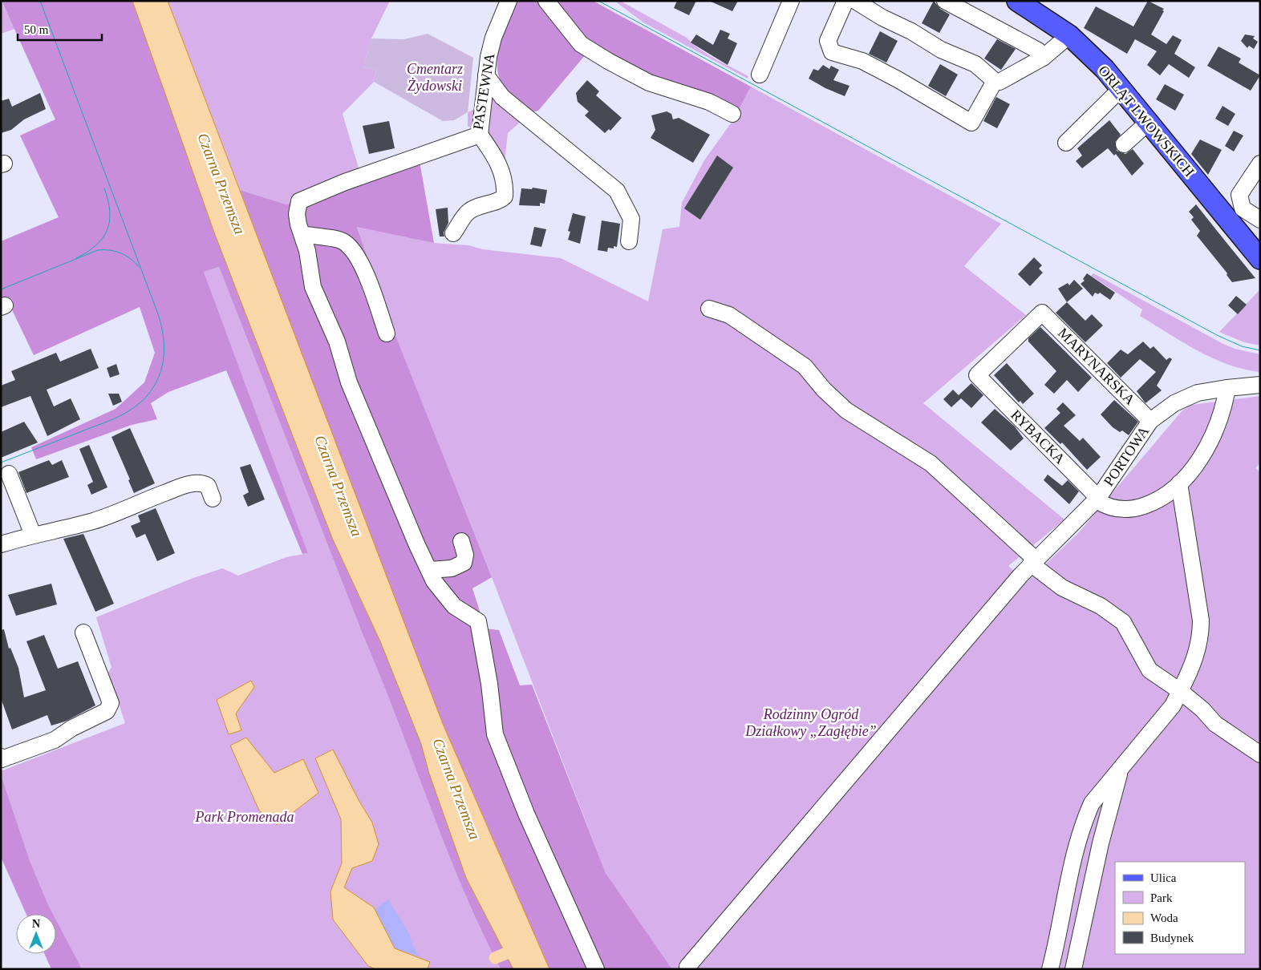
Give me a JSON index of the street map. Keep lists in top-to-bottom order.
{
  "streets": {
    "main road": ["ORLĄT LWOWSKICH"],
    "street": [
      "PASTEWNA",
      "MARYNARSKA",
      "RYBACKA",
      "PORTOWA"
    ]
  },
  "crossings": [
    ["MARYNARSKA", "RYBACKA"],
    ["MARYNARSKA", "PORTOWA"],
    ["RYBACKA", "PORTOWA"]
  ],
  "water": ["Czarna Przemsza"],
  "parks": ["Cmentarz Żydowski", "Rodzinny Ogród Działkowy „Zagłębie”", "Park Promenada"],
  "legend": [
    "Ulica",
    "Park",
    "Woda",
    "Budynek"
  ],
  "scale_bar": "50 m",
  "north": "top"
}
